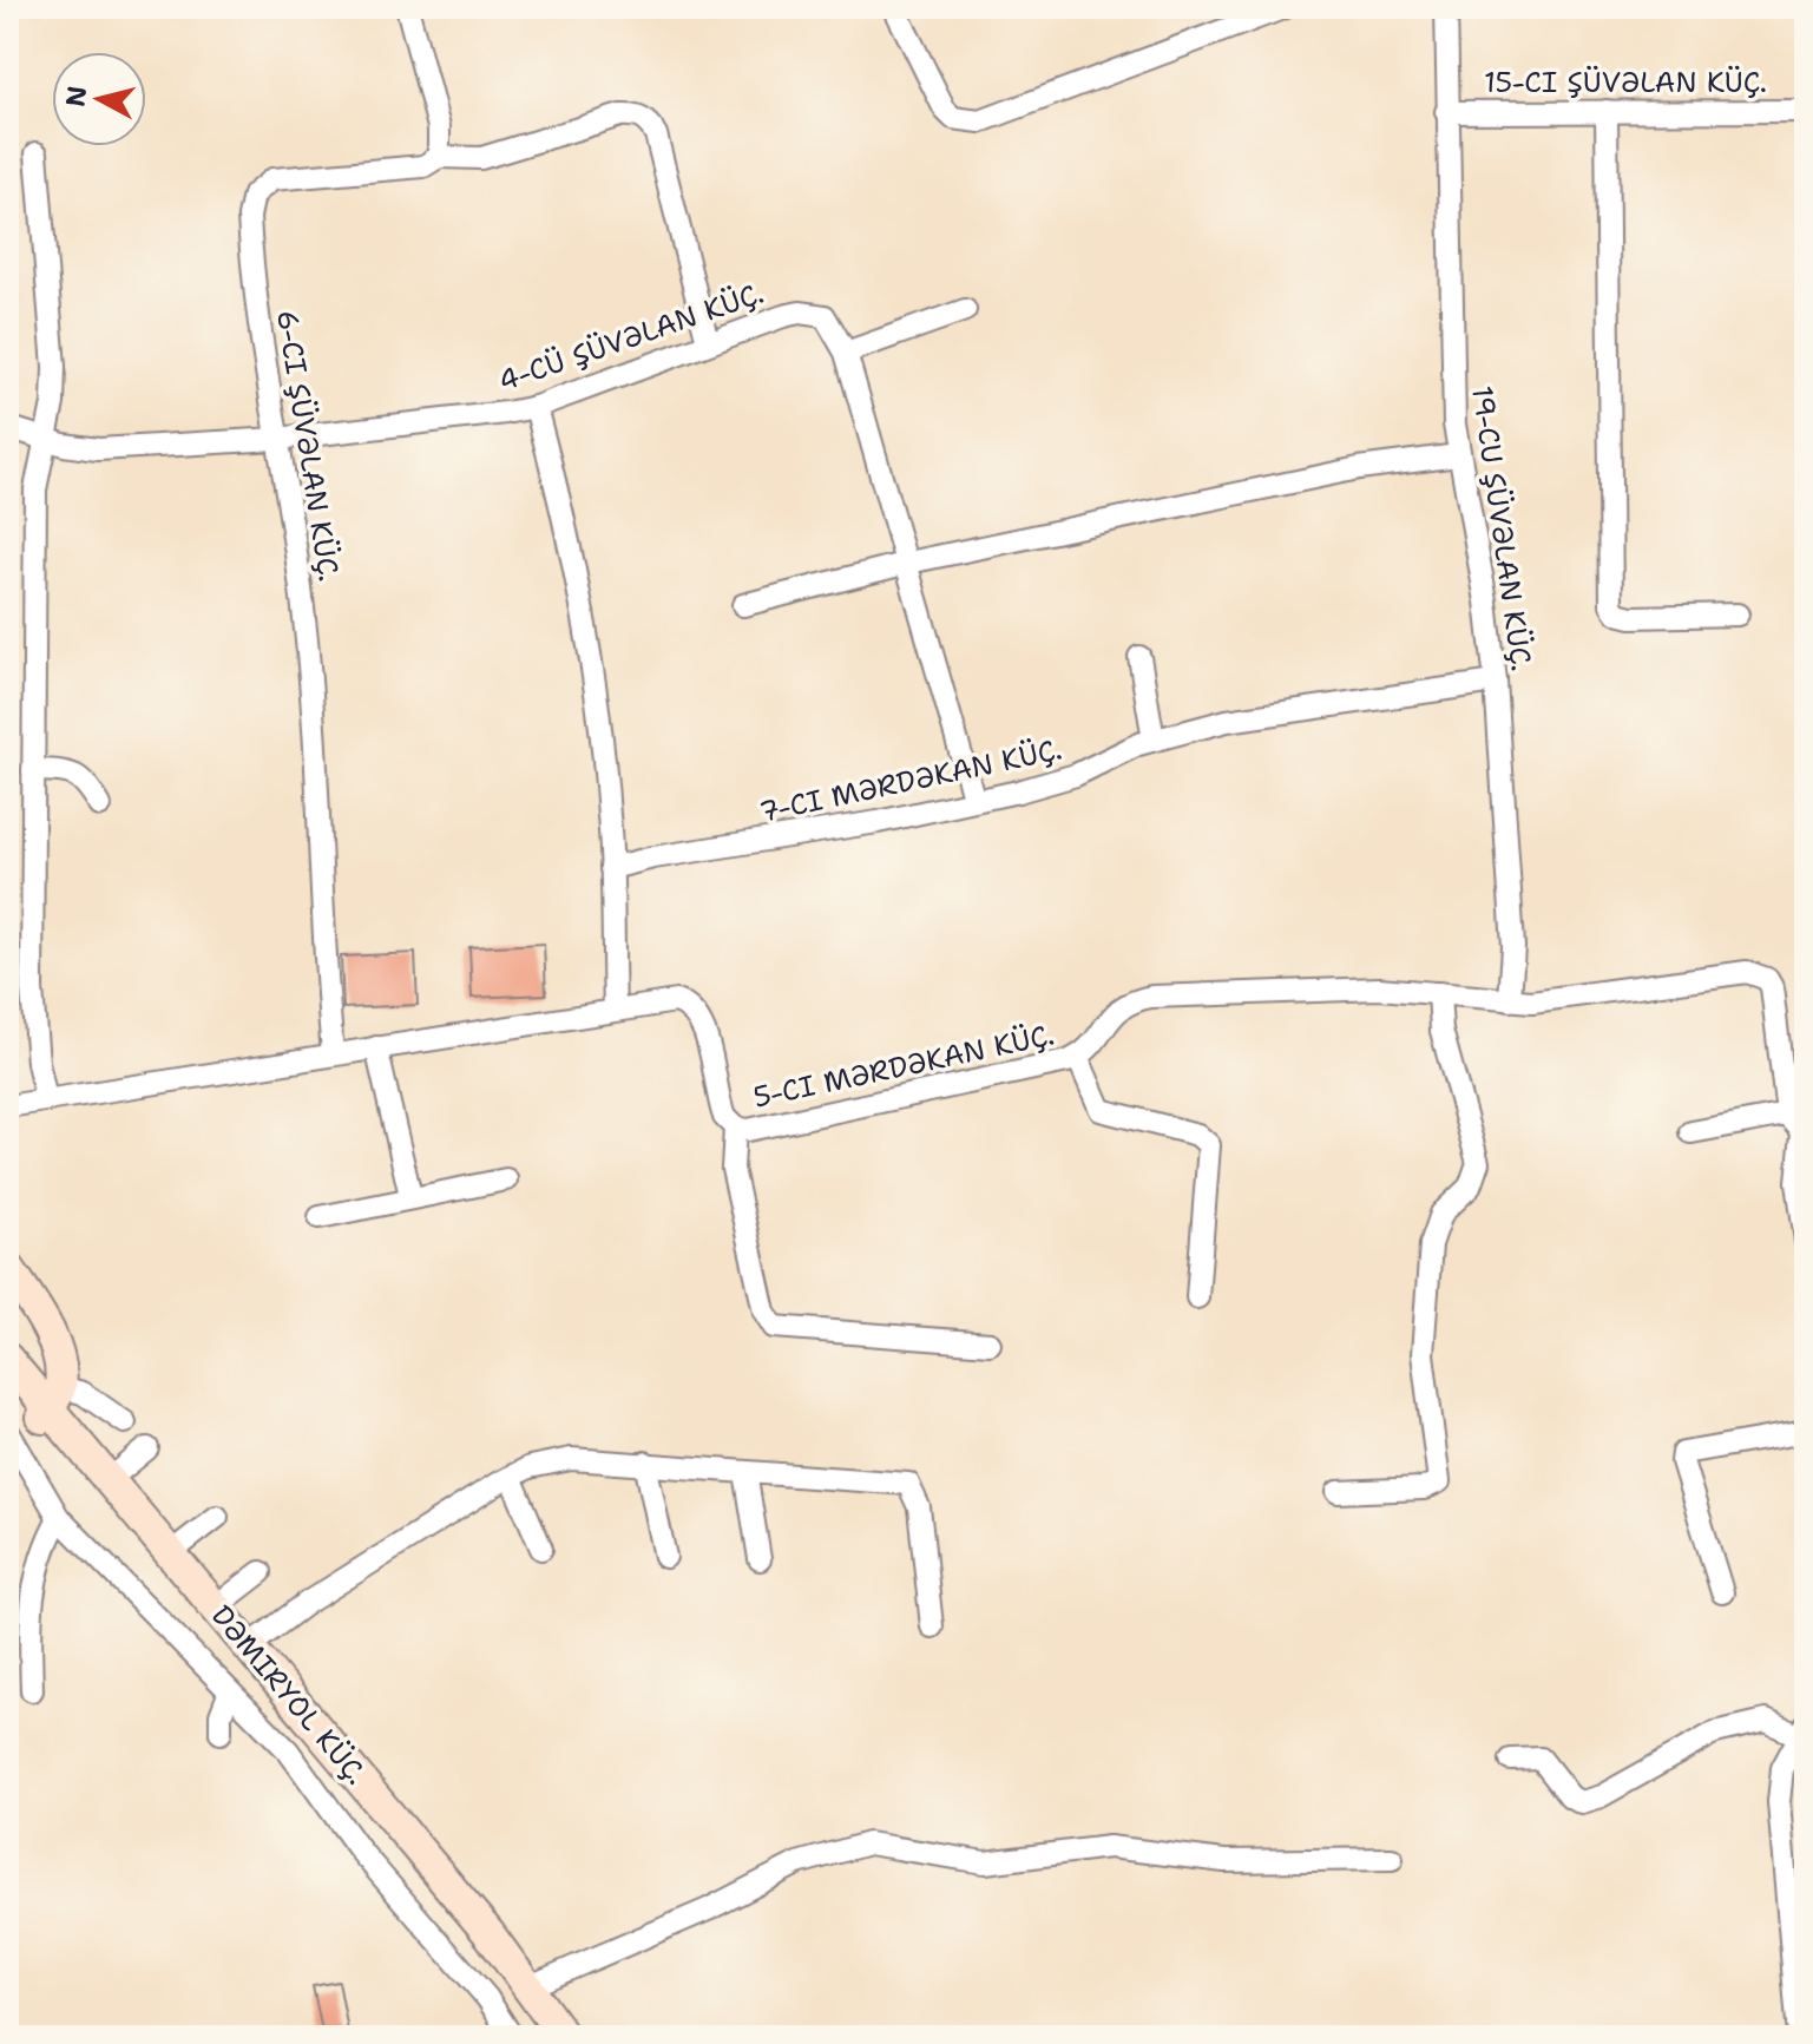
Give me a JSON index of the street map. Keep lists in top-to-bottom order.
{
  "streets": {
    "main road": ["DƏMIRYOL KÜÇ."],
    "street": [
      "15-CI ŞÜVƏLAN KÜÇ.",
      "4-CÜ ŞÜVƏLAN KÜÇ.",
      "19-CU ŞÜVƏLAN KÜÇ.",
      "7-CI MƏRDƏKAN KÜÇ.",
      "5-CI MƏRDƏKAN KÜÇ."
    ]
  },
  "crossings": [
    ["15-CI ŞÜVƏLAN KÜÇ.", "19-CU ŞÜVƏLAN KÜÇ."],
    ["4-CÜ ŞÜVƏLAN KÜÇ.", "7-CI MƏRDƏKAN KÜÇ."],
    ["19-CU ŞÜVƏLAN KÜÇ.", "7-CI MƏRDƏKAN KÜÇ."],
    ["19-CU ŞÜVƏLAN KÜÇ.", "5-CI MƏRDƏKAN KÜÇ."]
  ],
  "north": "left"
}
